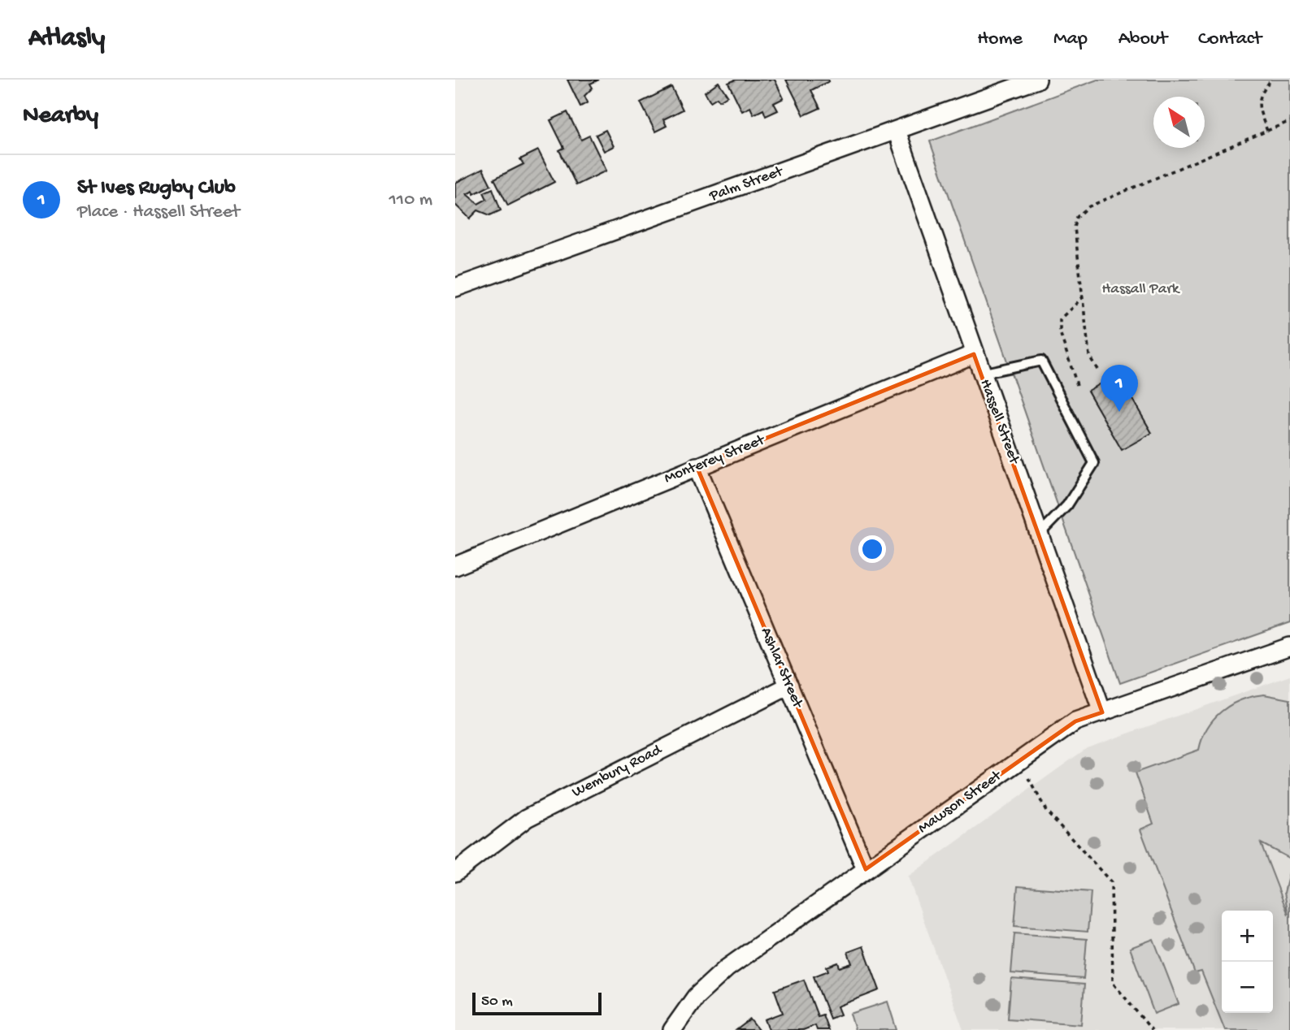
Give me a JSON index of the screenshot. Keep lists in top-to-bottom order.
{
  "streets": {
    "street": [
      "Palm Street",
      "Hassell Street",
      "Monterey Street",
      "Ashlar Street",
      "Wembury Road",
      "Mawson Street"
    ]
  },
  "crossings": [
    ["Palm Street", "Hassell Street"],
    ["Hassell Street", "Monterey Street"],
    ["Hassell Street", "Mawson Street"],
    ["Monterey Street", "Ashlar Street"],
    ["Ashlar Street", "Wembury Road"],
    ["Ashlar Street", "Mawson Street"]
  ],
  "parks": ["Hassall Park"],
  "scale_bar": "50 m",
  "north": "top left",
  "page": {
    "header": "Atlasly",
    "nav": [
      "Home",
      "Map",
      "About",
      "Contact"
    ],
    "heading": "Nearby",
    "list": [
      {
        "mark": "1",
        "name": "St Ives Rugby Club",
        "note": "Place · Hassell Street",
        "value": "110 m"
      }
    ],
    "pins": "1",
    "map_buttons": ["+", "−"],
    "scale": "50 m"
  }
}
